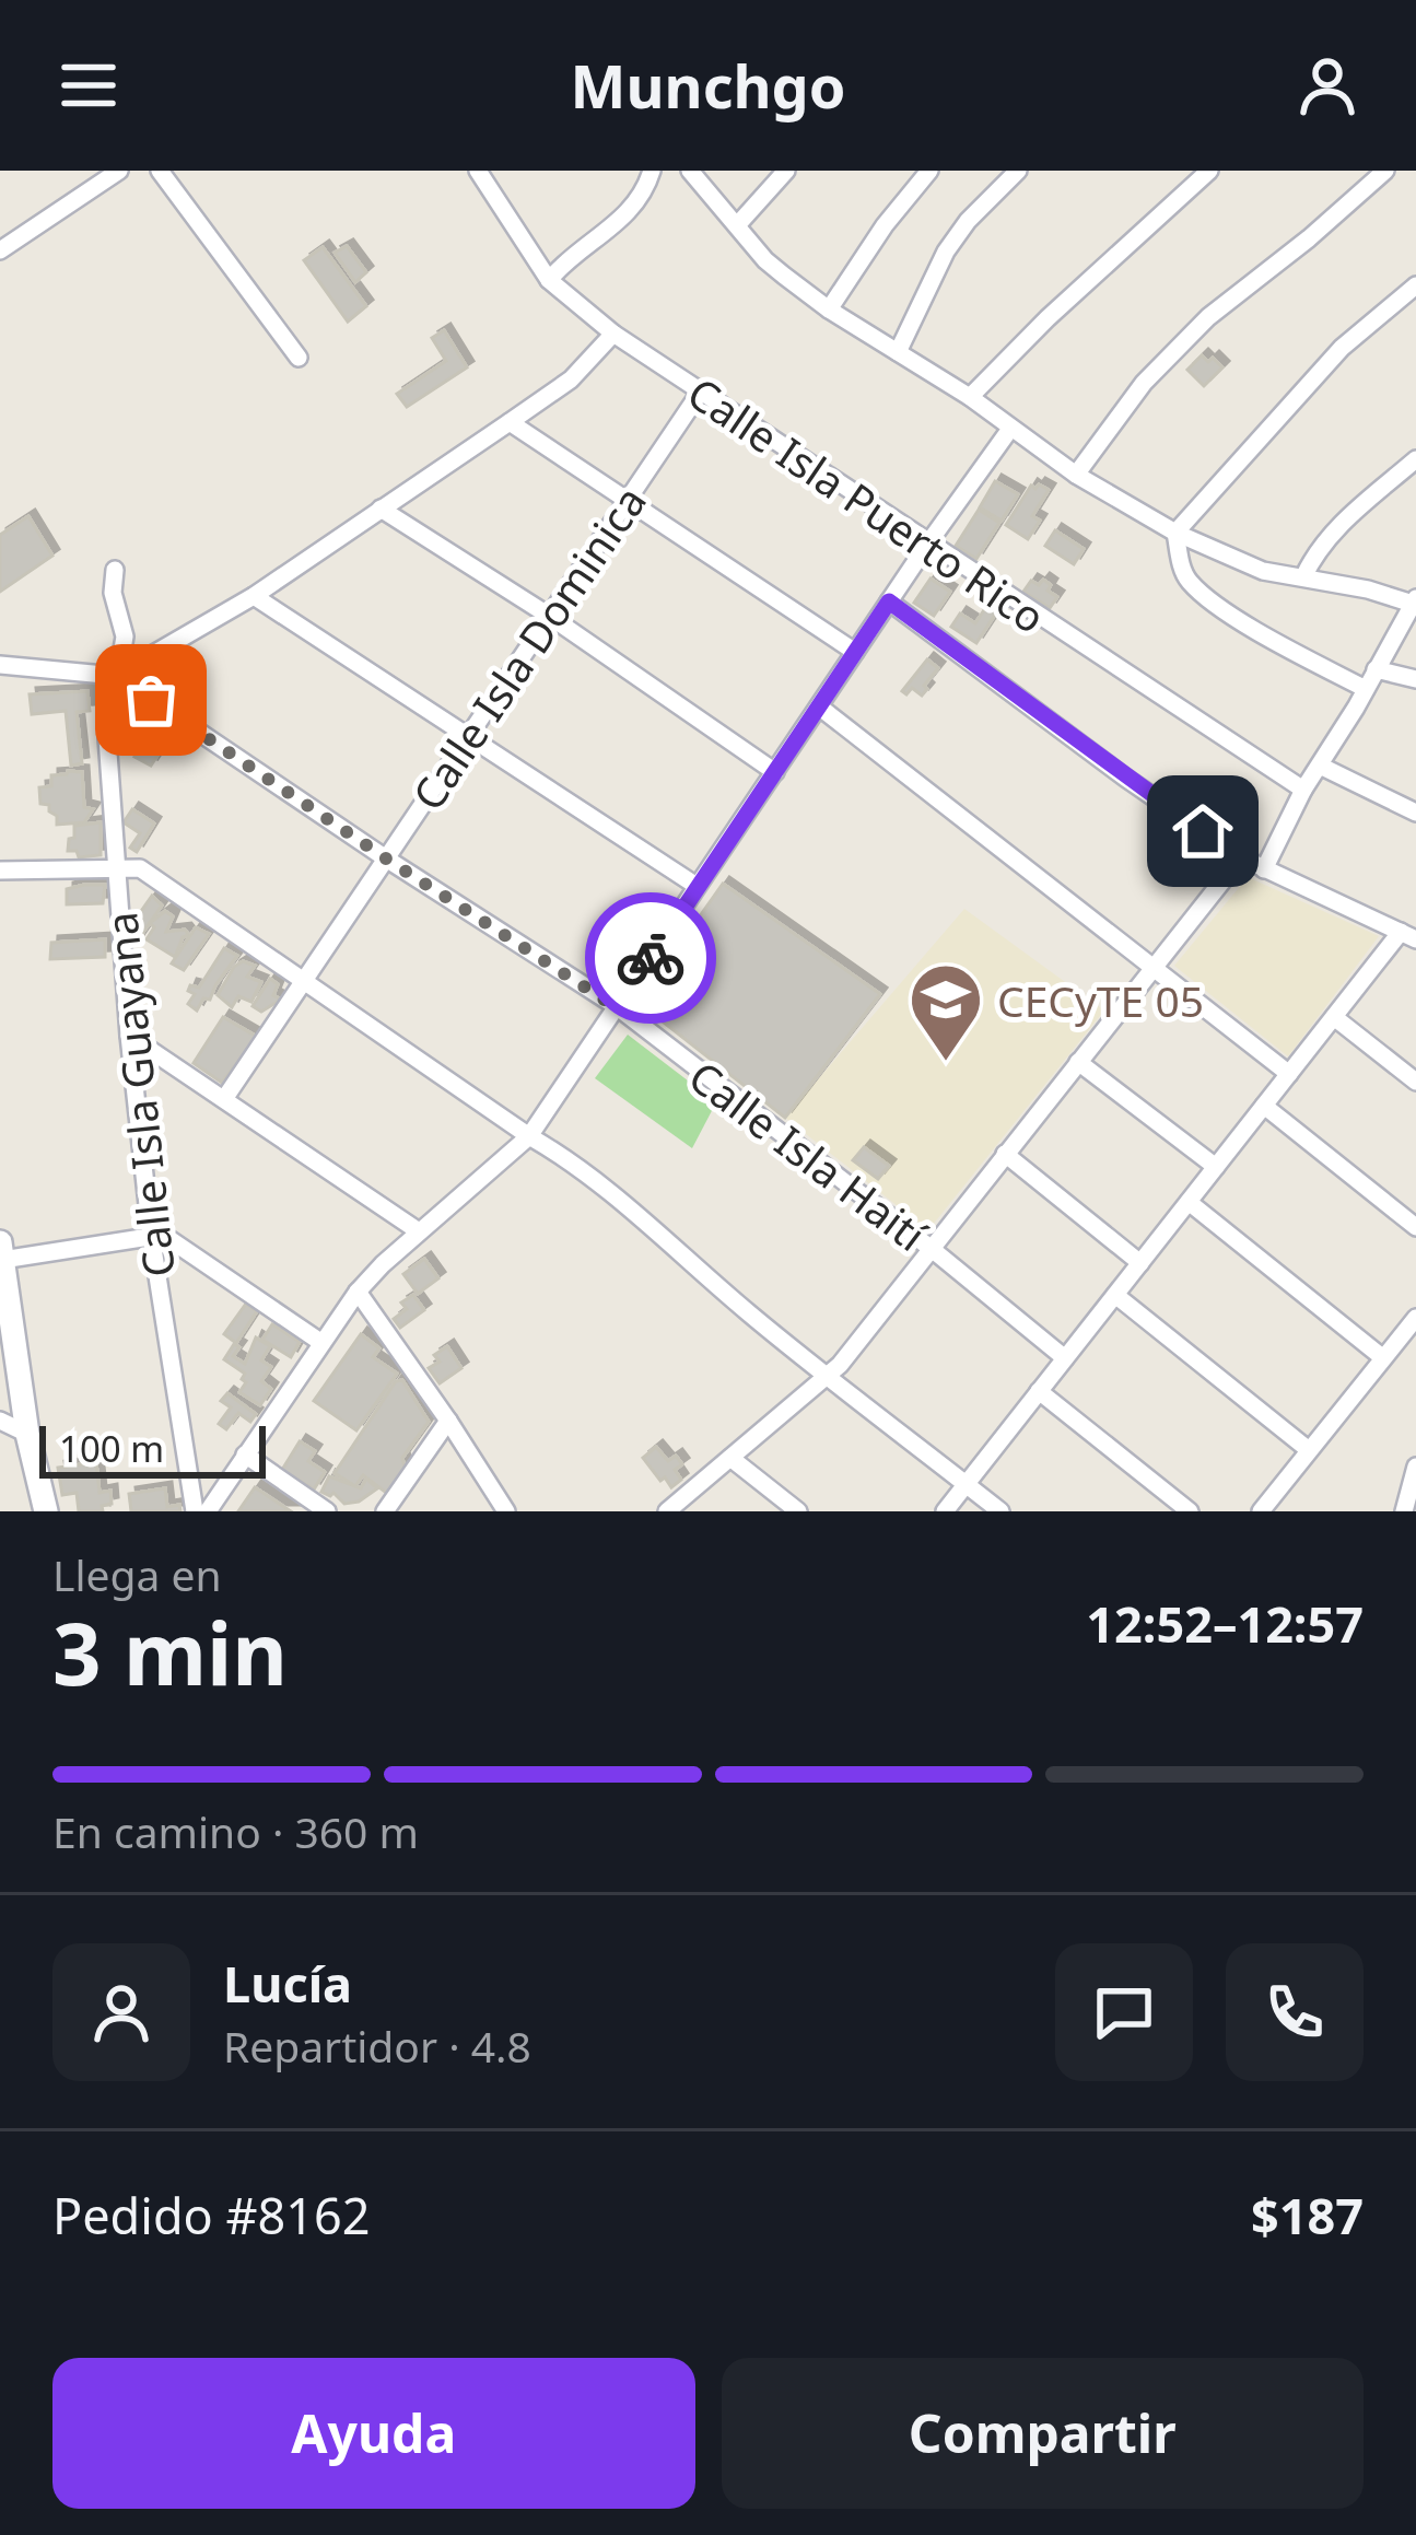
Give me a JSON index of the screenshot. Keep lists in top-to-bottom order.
{
  "streets": {
    "street": [
      "Calle Isla Puerto Rico",
      "Calle Isla Dominica",
      "Calle Isla Guayana",
      "Calle Isla Haití"
    ]
  },
  "crossings": [
    ["Calle Isla Puerto Rico", "Calle Isla Dominica"],
    ["Calle Isla Dominica", "Calle Isla Haití"],
    ["Calle Isla Guayana", "Calle Isla Haití"]
  ],
  "places": {
    "school or university": ["CECyTE 05"]
  },
  "scale_bar": "100 m",
  "page": {
    "header": "Munchgo",
    "scale": "100 m",
    "heading": ["3 min", "Llega en", "12:52–12:57"],
    "panel": [
      "Lucía",
      "Repartidor · 4.8",
      "Pedido #8162",
      "$187"
    ],
    "bar": "En camino · 360 m",
    "buttons": ["Ayuda", "Compartir"]
  }
}
